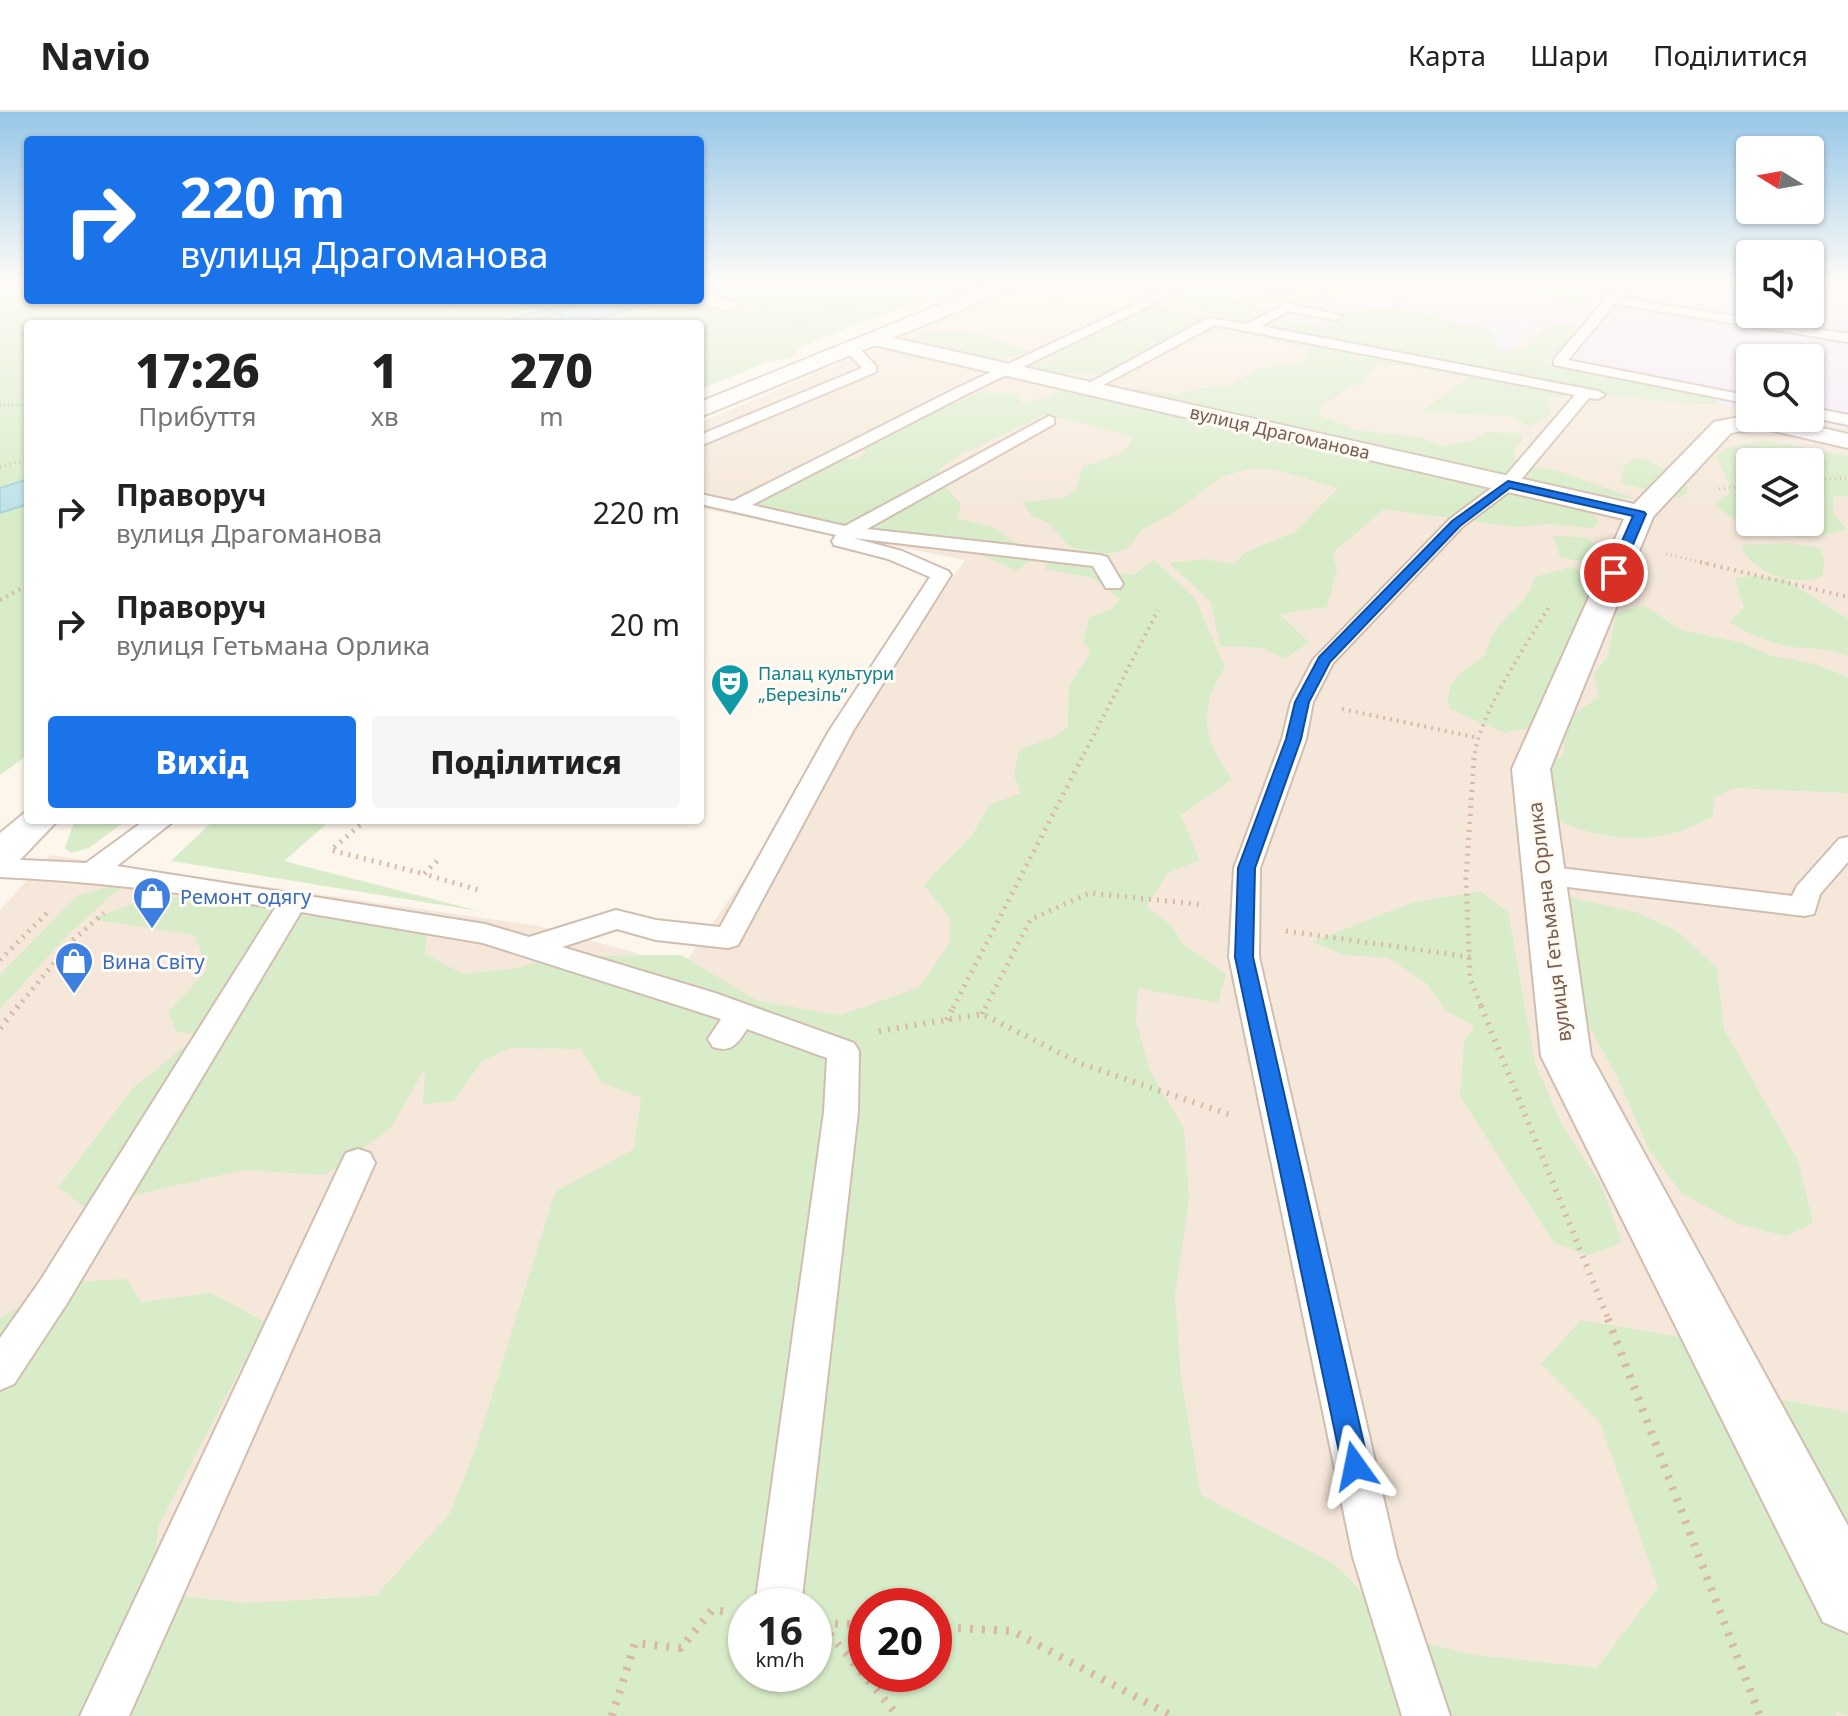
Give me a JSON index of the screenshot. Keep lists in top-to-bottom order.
{
  "streets": {
    "street": ["вулиця Драгоманова", "вулиця Гетьмана Орлика"]
  },
  "crossings": [
    ["вулиця Драгоманова", "вулиця Гетьмана Орлика"]
  ],
  "places": {
    "theatre": ["Палац культури „Березіль“"],
    "shop": ["Ремонт одягу", "Вина Світу"]
  },
  "north": "left",
  "page": {
    "header": "Navio",
    "nav": ["Карта", "Шари", "Поділитися"],
    "turn": ["220 m", "вулиця Драгоманова"],
    "eta": [
      "17:26",
      "Прибуття",
      "1",
      "хв",
      "270",
      "m"
    ],
    "list": [
      {
        "name": "Праворуч",
        "note": "вулиця Драгоманова",
        "value": "220 m"
      },
      {
        "name": "Праворуч",
        "note": "вулиця Гетьмана Орлика",
        "value": "20 m"
      }
    ],
    "buttons": ["Вихід", "Поділитися"],
    "speed": "16 km/h",
    "limit": "20"
  }
}
